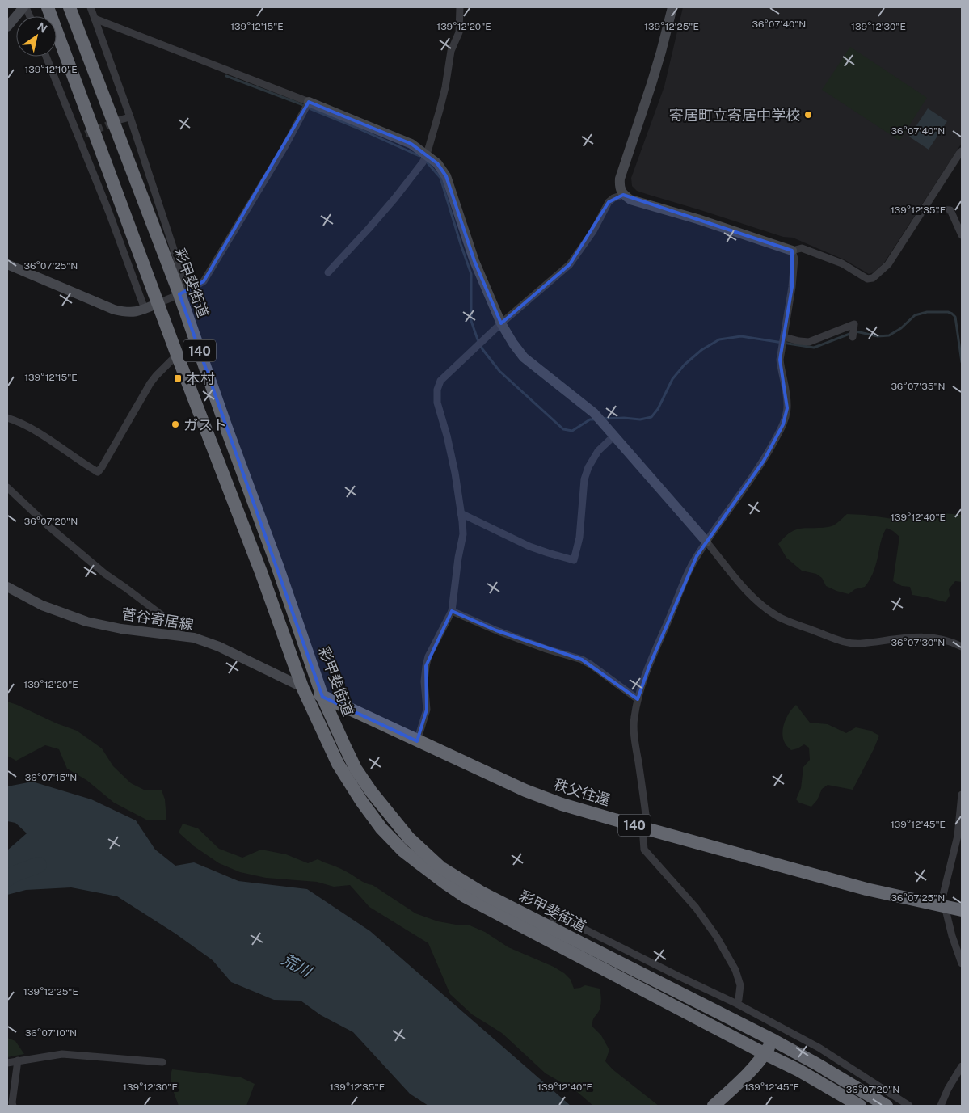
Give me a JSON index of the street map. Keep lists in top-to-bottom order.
{
  "streets": {
    "highway": ["彩甲斐街道", "140", "秩父往還"],
    "street": ["菅谷寄居線"]
  },
  "crossings": [
    ["彩甲斐街道", "菅谷寄居線"],
    ["彩甲斐街道", "秩父往還"],
    ["菅谷寄居線", "秩父往還"]
  ],
  "water": ["荒川"],
  "places": {
    "other": ["寄居町立寄居中学校", "ガスト"],
    "transit": ["本村"]
  },
  "north": "top right",
  "coordinates": [
    "36°07'40\"N",
    "139°12'15\"E",
    "139°12'20\"E",
    "139°12'25\"E",
    "139°12'30\"E",
    "139°12'10\"E",
    "139°12'35\"E",
    "36°07'25\"N",
    "36°07'35\"N",
    "139°12'40\"E",
    "36°07'20\"N",
    "36°07'30\"N",
    "36°07'15\"N",
    "139°12'45\"E",
    "36°07'10\"N"
  ]
}
